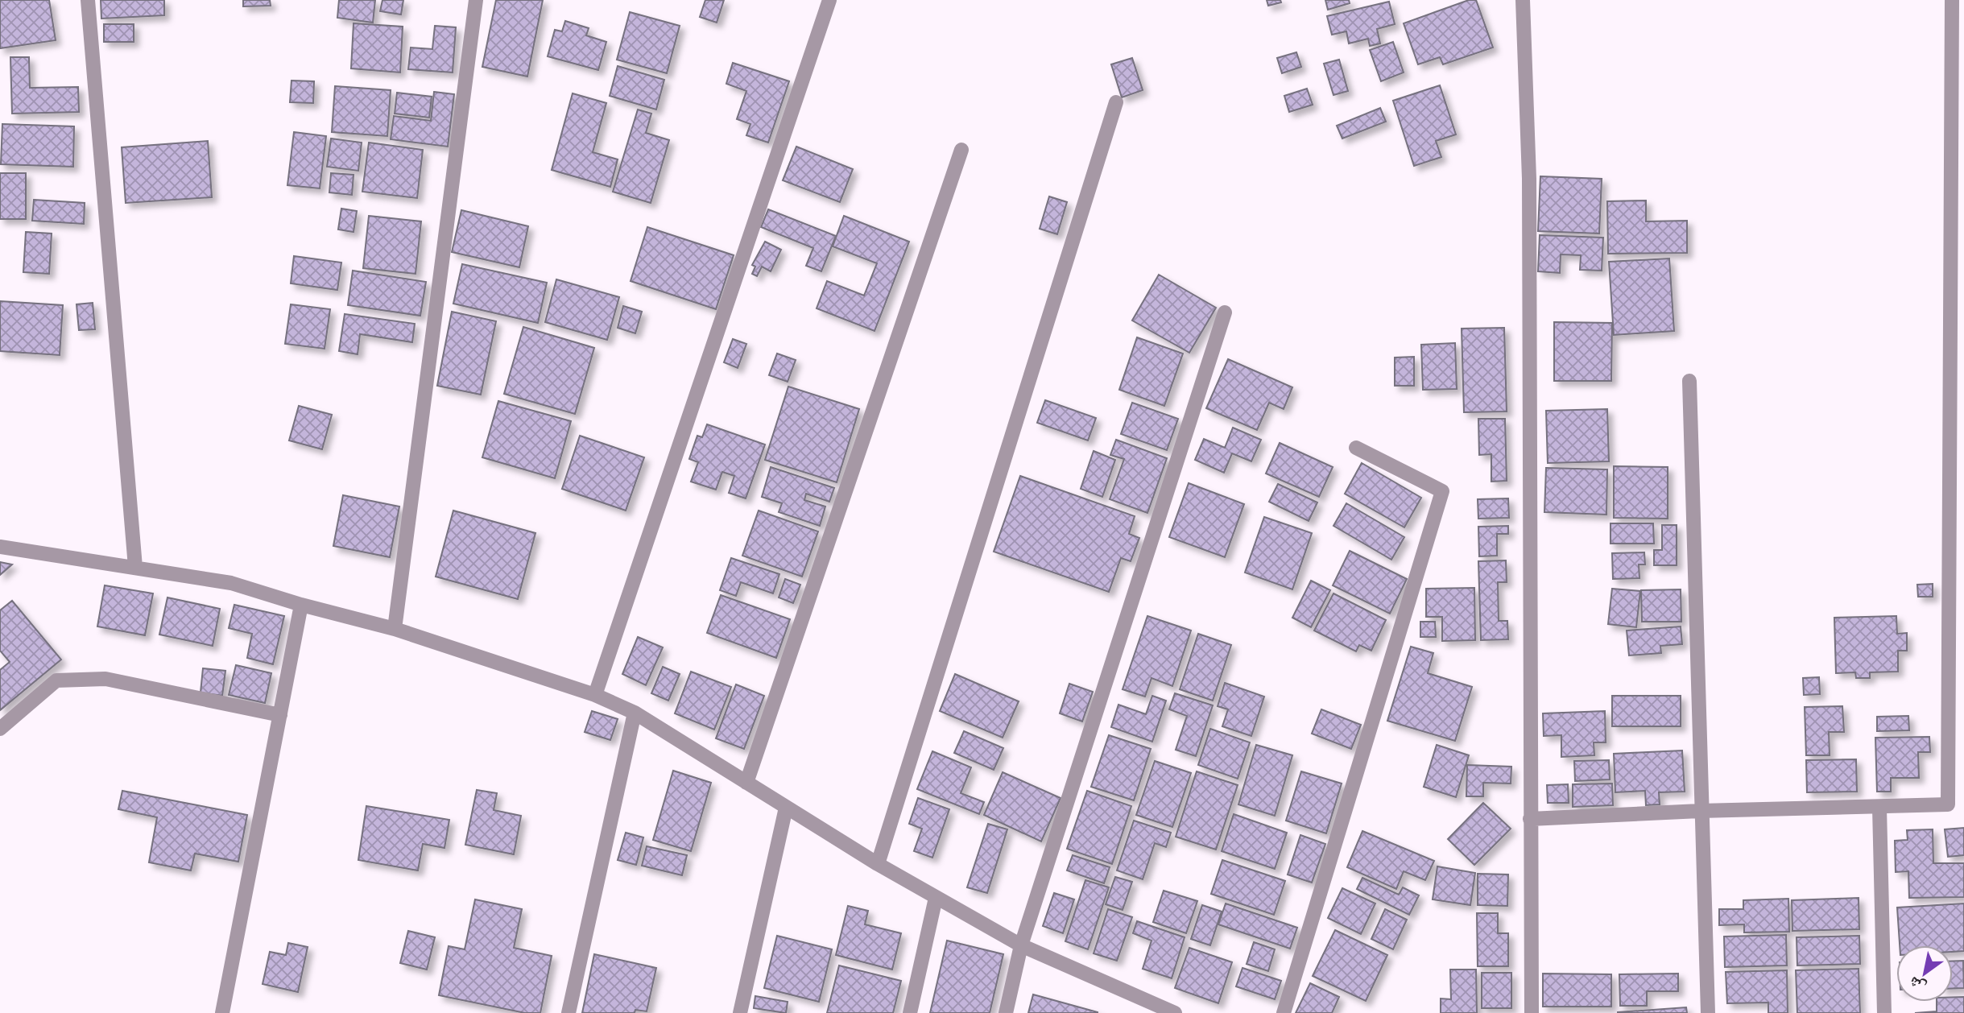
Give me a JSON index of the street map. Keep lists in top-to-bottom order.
{
  "north": "bottom left"
}
